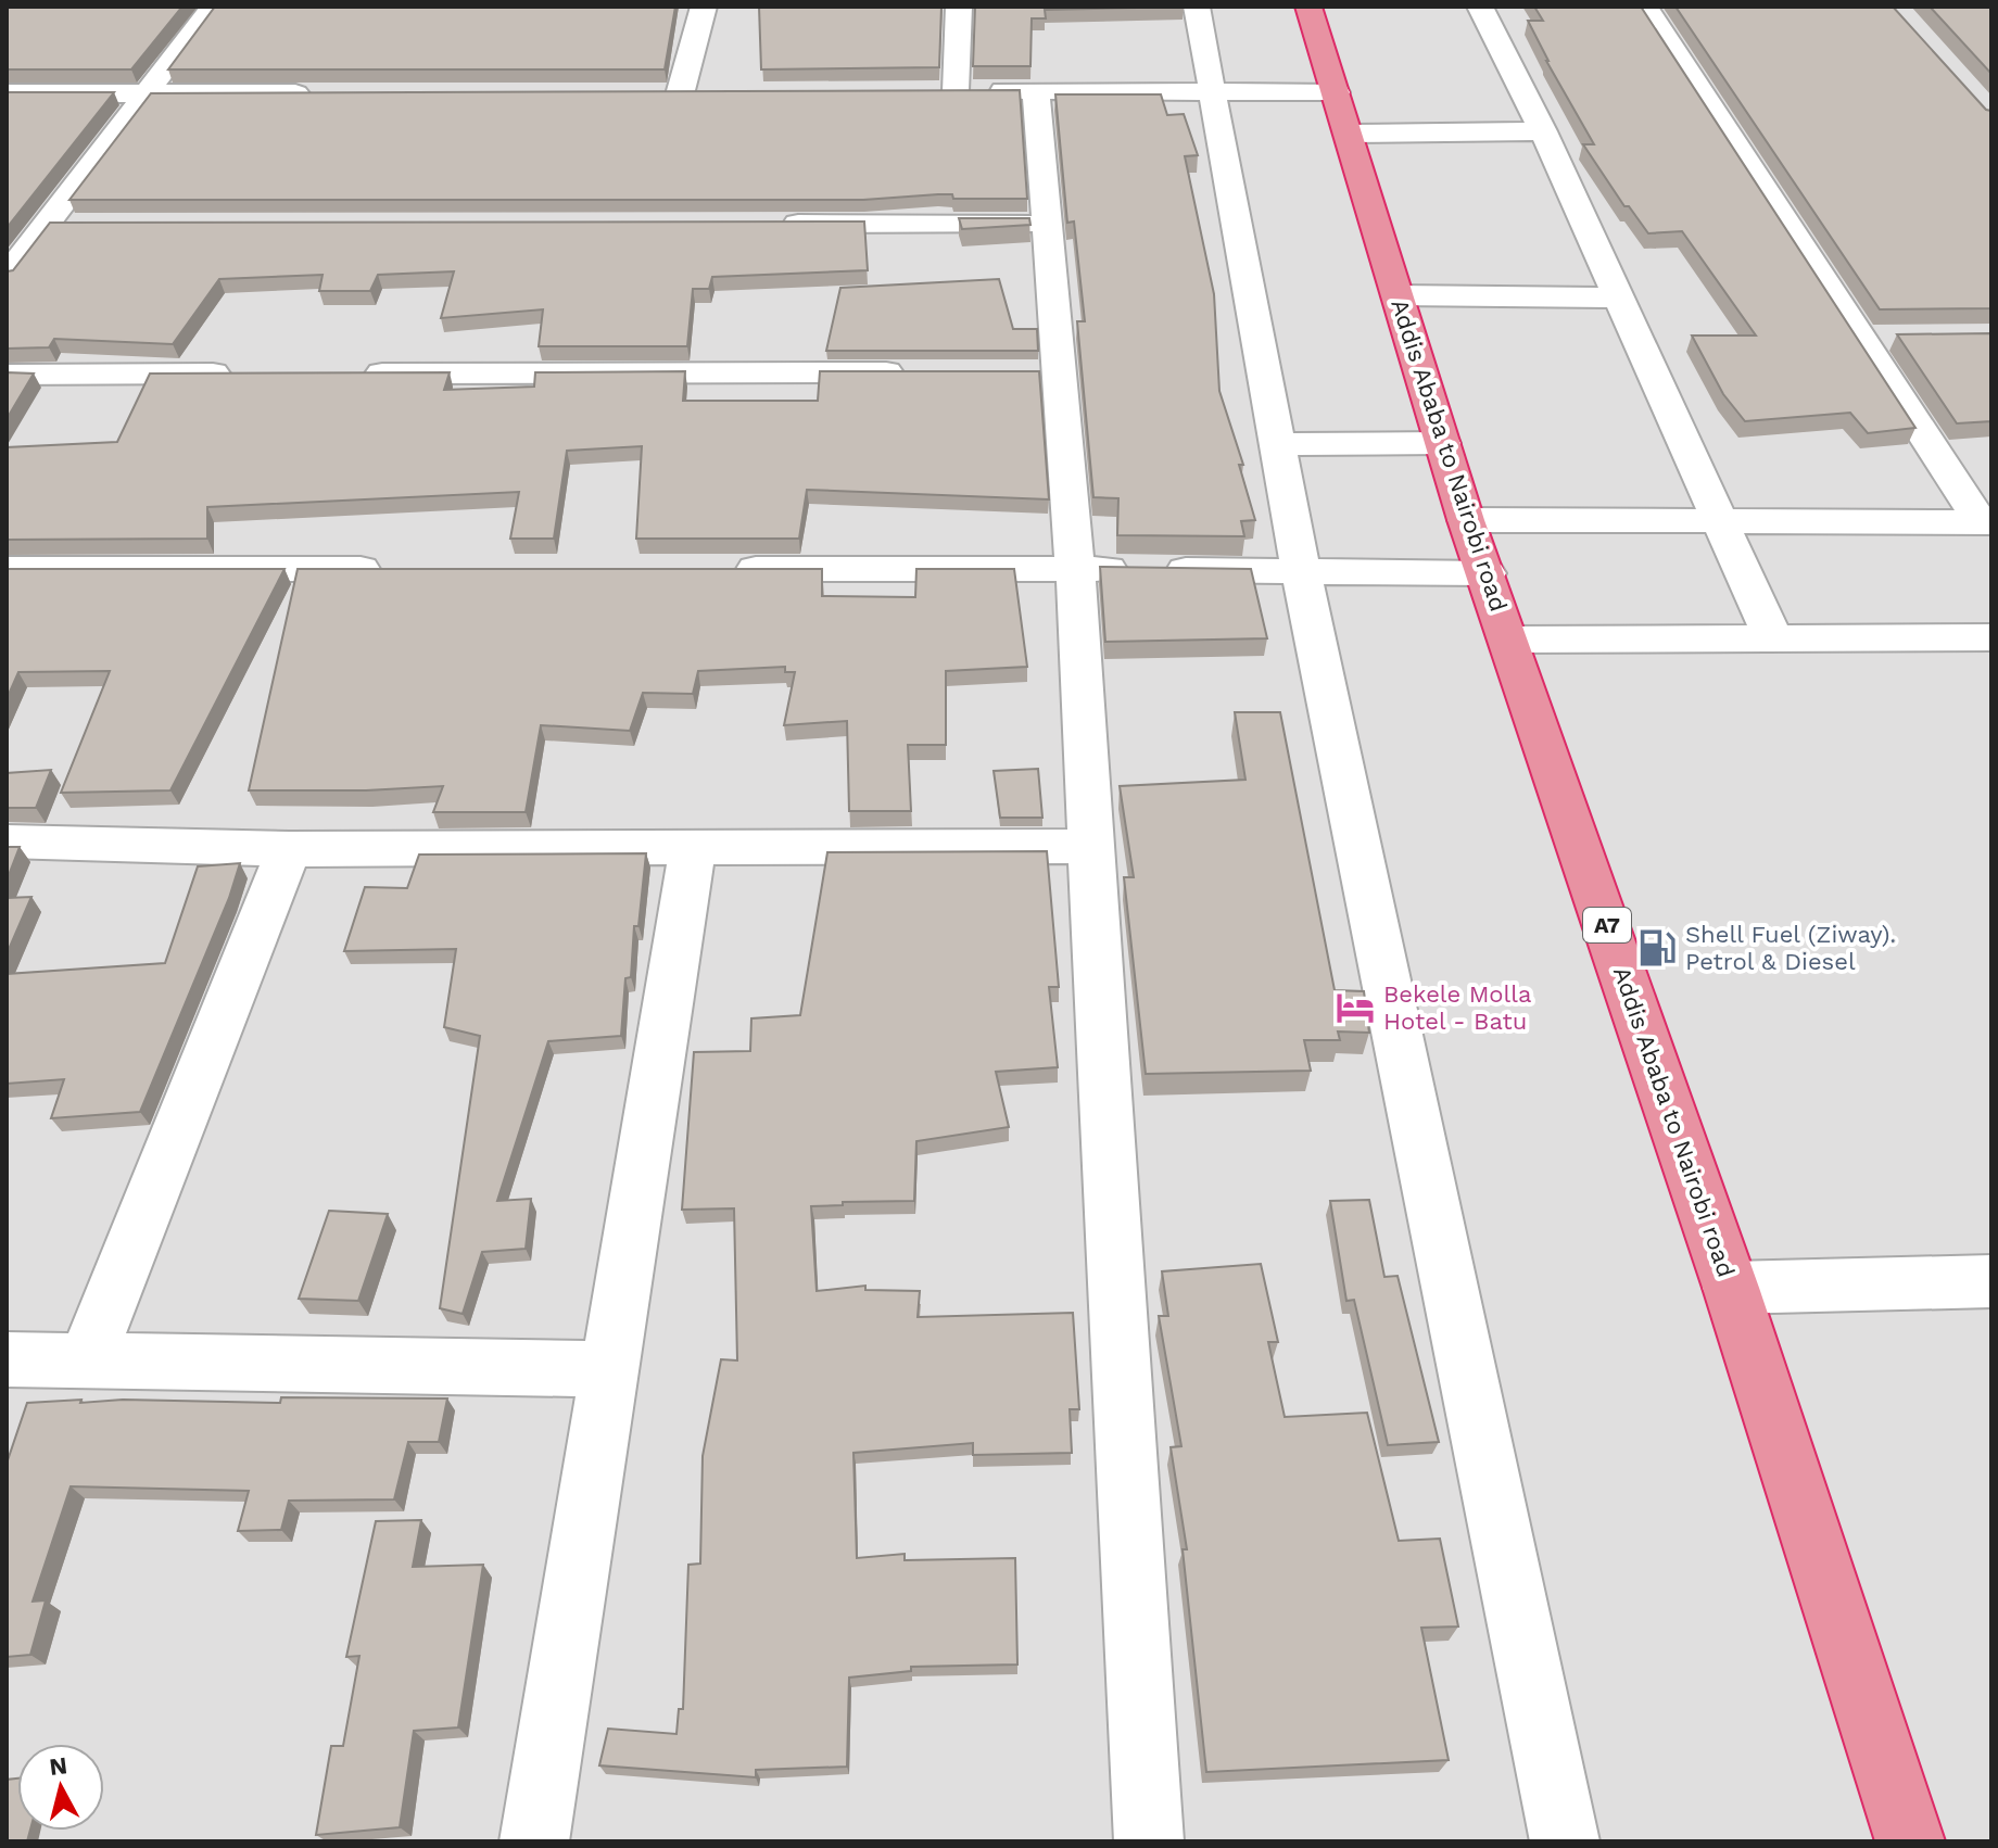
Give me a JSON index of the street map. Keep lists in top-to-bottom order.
{
  "streets": {
    "highway": ["Addis Ababa to Nairobi road", "A7"]
  },
  "places": {
    "fuel station": ["Shell Fuel (Ziway). Petrol & Diesel"],
    "hotel": ["Bekele Molla Hotel - Batu"]
  },
  "north": "top"
}
